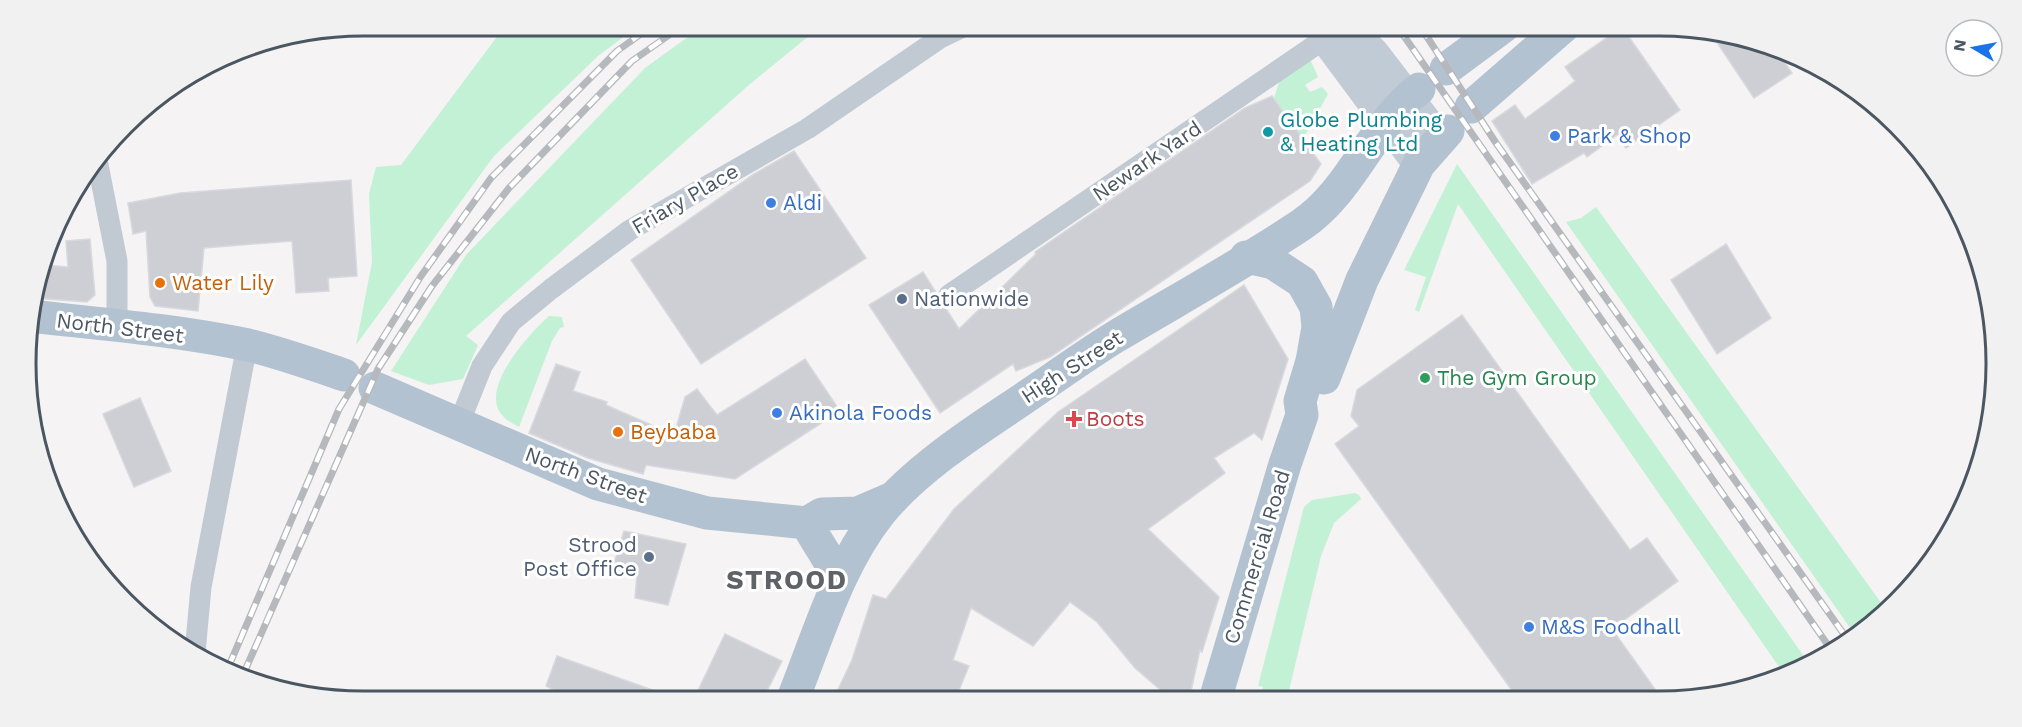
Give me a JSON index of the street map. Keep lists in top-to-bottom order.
{
  "streets": {
    "main road": ["North Street", "High Street", "Commercial Road"],
    "street": ["Newark Yard", "Friary Place"]
  },
  "crossings": [
    ["Friary Place", "North Street"],
    ["North Street", "High Street"],
    ["High Street", "Commercial Road"]
  ],
  "districts": ["STROOD"],
  "places": {
    "other": [
      "Globe Plumbing & Heating Ltd",
      "Park & Shop",
      "Aldi",
      "Water Lily",
      "Nationwide",
      "The Gym Group",
      "Akinola Foods",
      "Beybaba",
      "Strood Post Office",
      "M&S Foodhall"
    ],
    "health": ["Boots"]
  },
  "north": "left"
}
